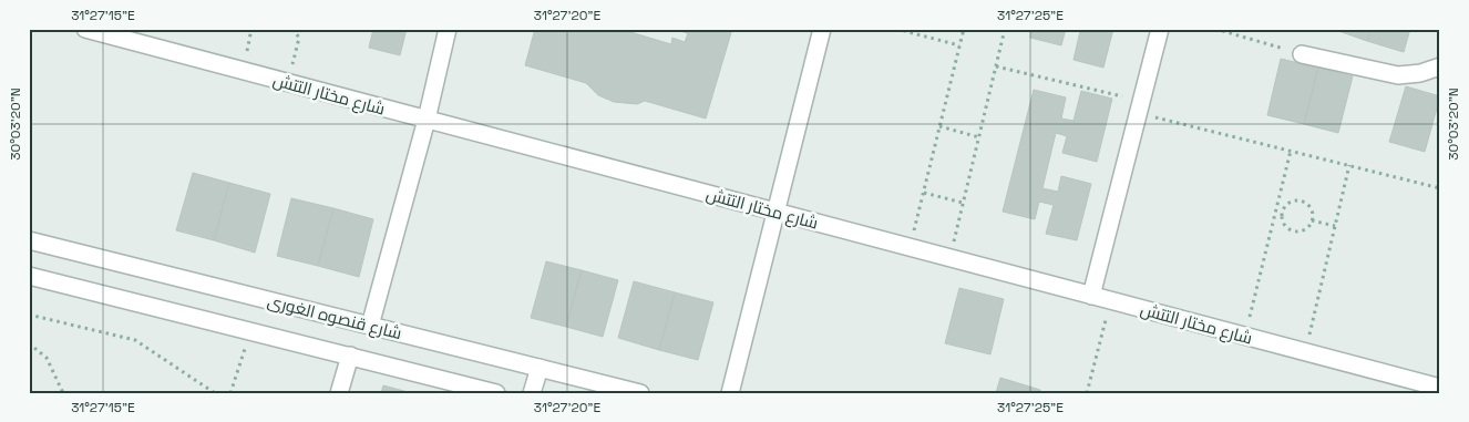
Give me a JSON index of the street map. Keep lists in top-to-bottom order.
{
  "streets": {
    "street": ["شارع مختار التتش", "شارع قنصوه الغورى"]
  },
  "coordinates": [
    "31°27'15\"E",
    "31°27'20\"E",
    "31°27'25\"E",
    "30°03'20\"N"
  ]
}
